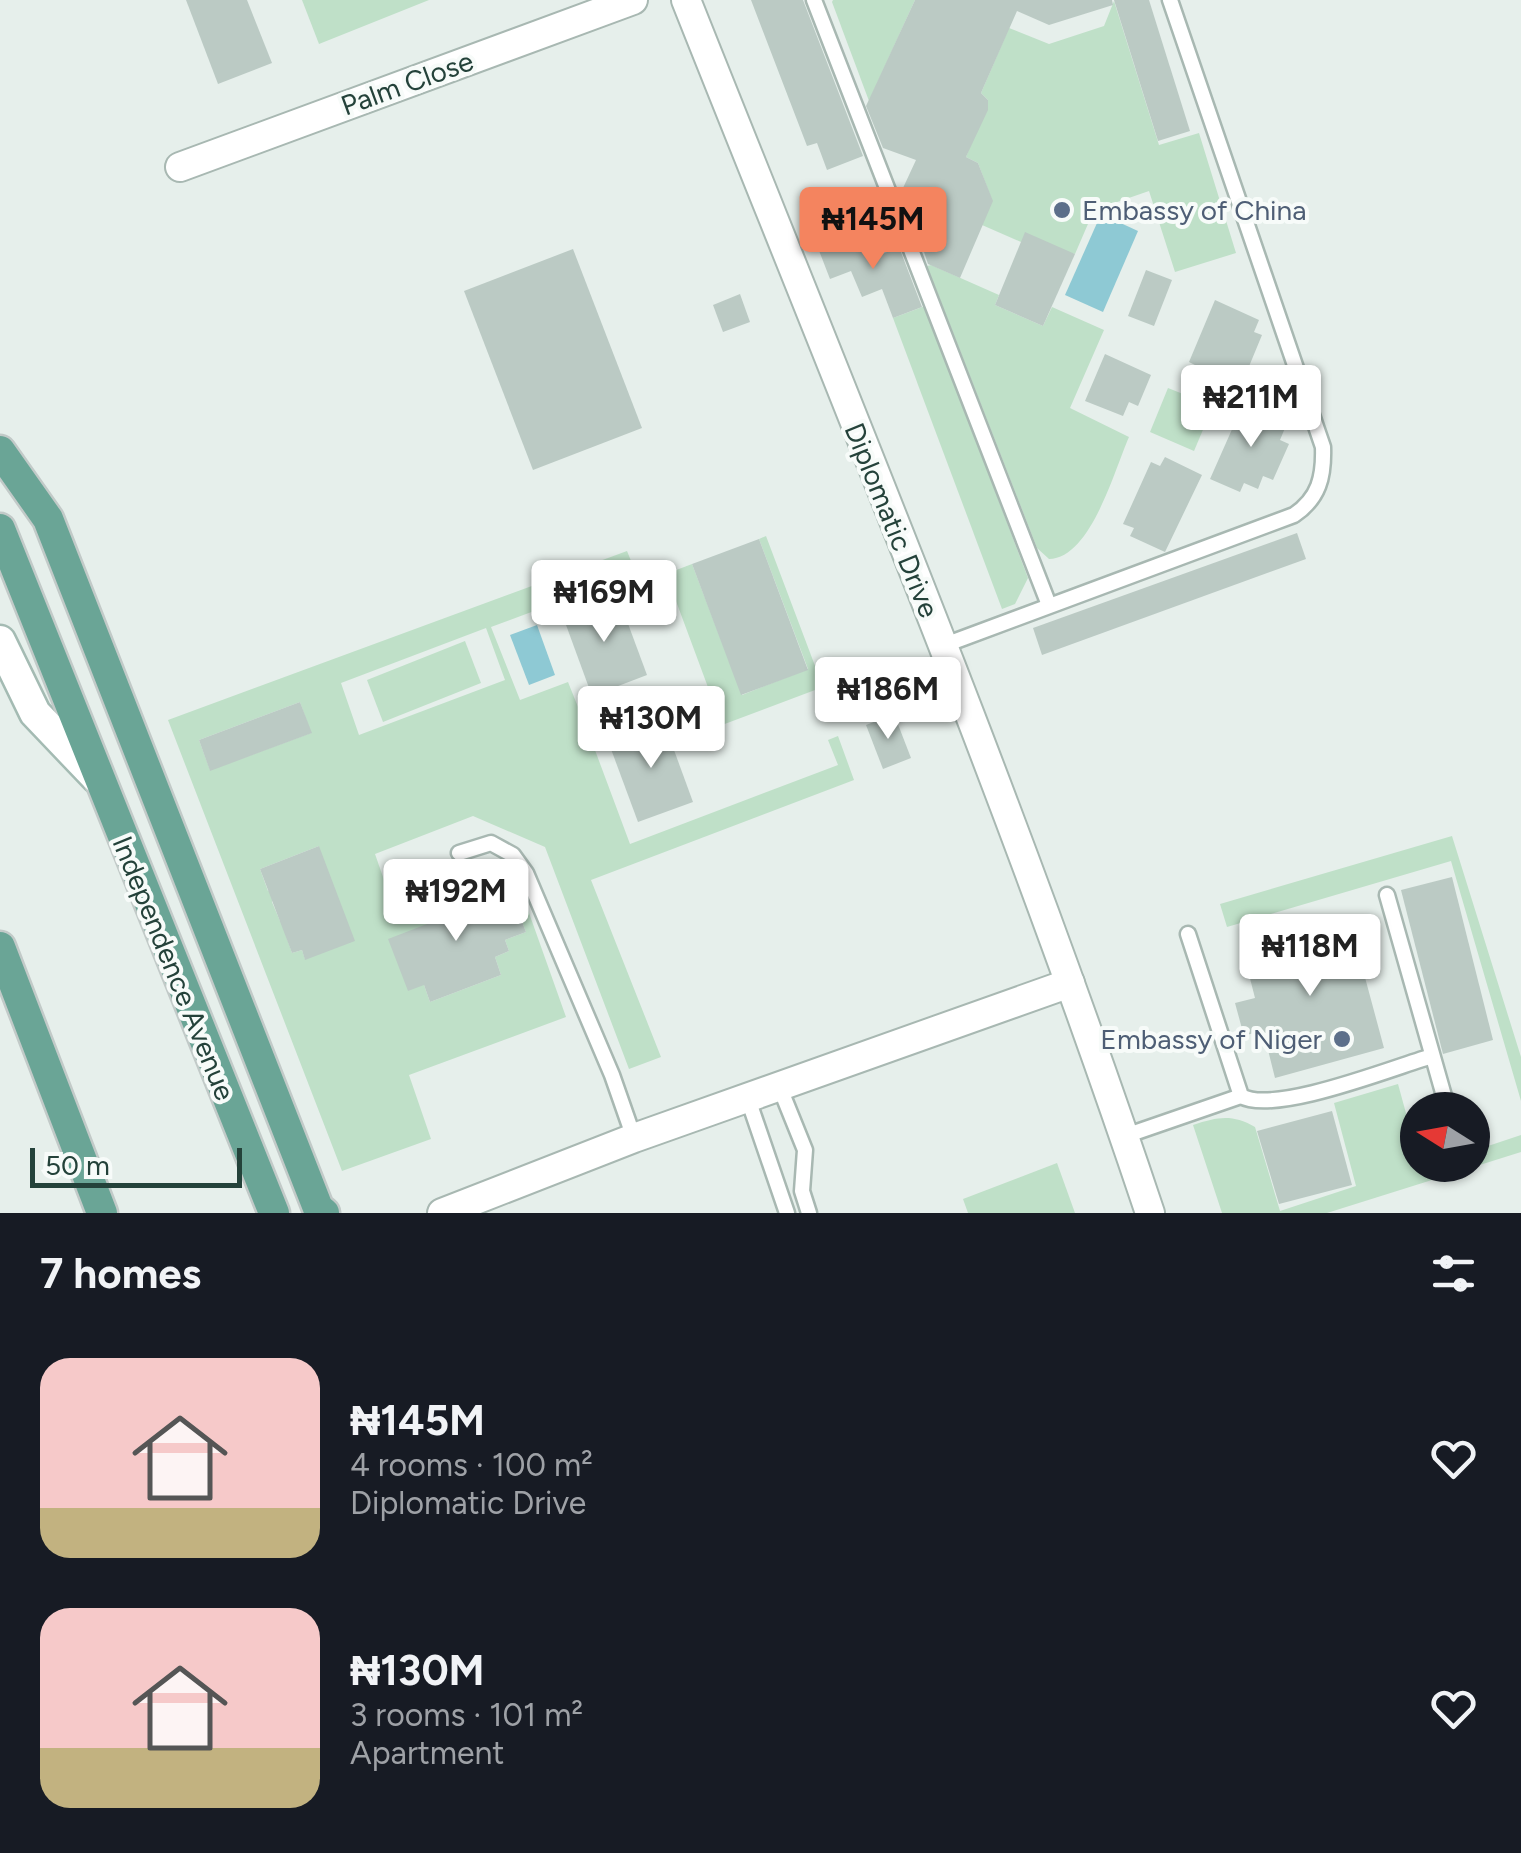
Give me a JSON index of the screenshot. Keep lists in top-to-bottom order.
{
  "streets": {
    "main road": ["Independence Avenue"],
    "street": ["Palm Close", "Diplomatic Drive"]
  },
  "places": ["Embassy of China", "Embassy of Niger"],
  "scale_bar": "50 m",
  "north": "left",
  "page": {
    "price": [
      "₦145M",
      "₦211M",
      "₦169M",
      "₦186M",
      "₦130M",
      "₦192M",
      "₦118M"
    ],
    "scale": "50 m",
    "heading": "7 homes",
    "list": [
      {
        "name": "₦145M",
        "note": "4 rooms · 100 m² · Diplomatic Drive"
      },
      {
        "name": "₦130M",
        "note": "3 rooms · 101 m² · Apartment"
      }
    ]
  }
}
